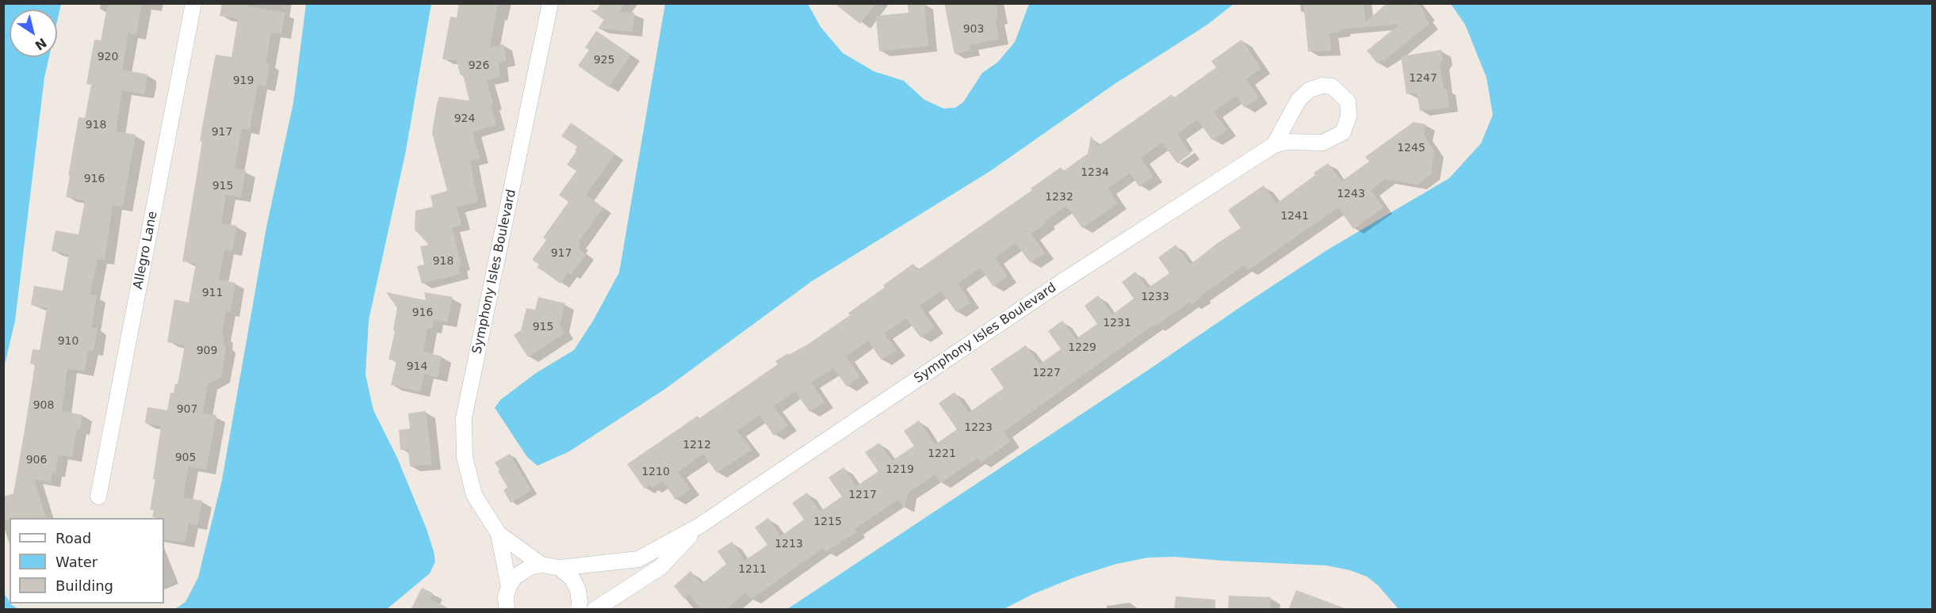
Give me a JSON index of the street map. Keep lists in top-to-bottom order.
{
  "streets": {
    "street": ["Allegro Lane", "Symphony Isles Boulevard"]
  },
  "house_numbers": [
    "903",
    "920",
    "925",
    "926",
    "1247",
    "919",
    "924",
    "918",
    "917",
    "1245",
    "1234",
    "916",
    "915",
    "1243",
    "1232",
    "1241",
    "917",
    "918",
    "911",
    "1233",
    "916",
    "1231",
    "915",
    "910",
    "1229",
    "909",
    "914",
    "1227",
    "908",
    "907",
    "1223",
    "1212",
    "1221",
    "905",
    "906",
    "1219",
    "1210",
    "1217",
    "1215",
    "1213",
    "1211"
  ],
  "legend": ["Road", "Water", "Building"],
  "north": "bottom right"
}
